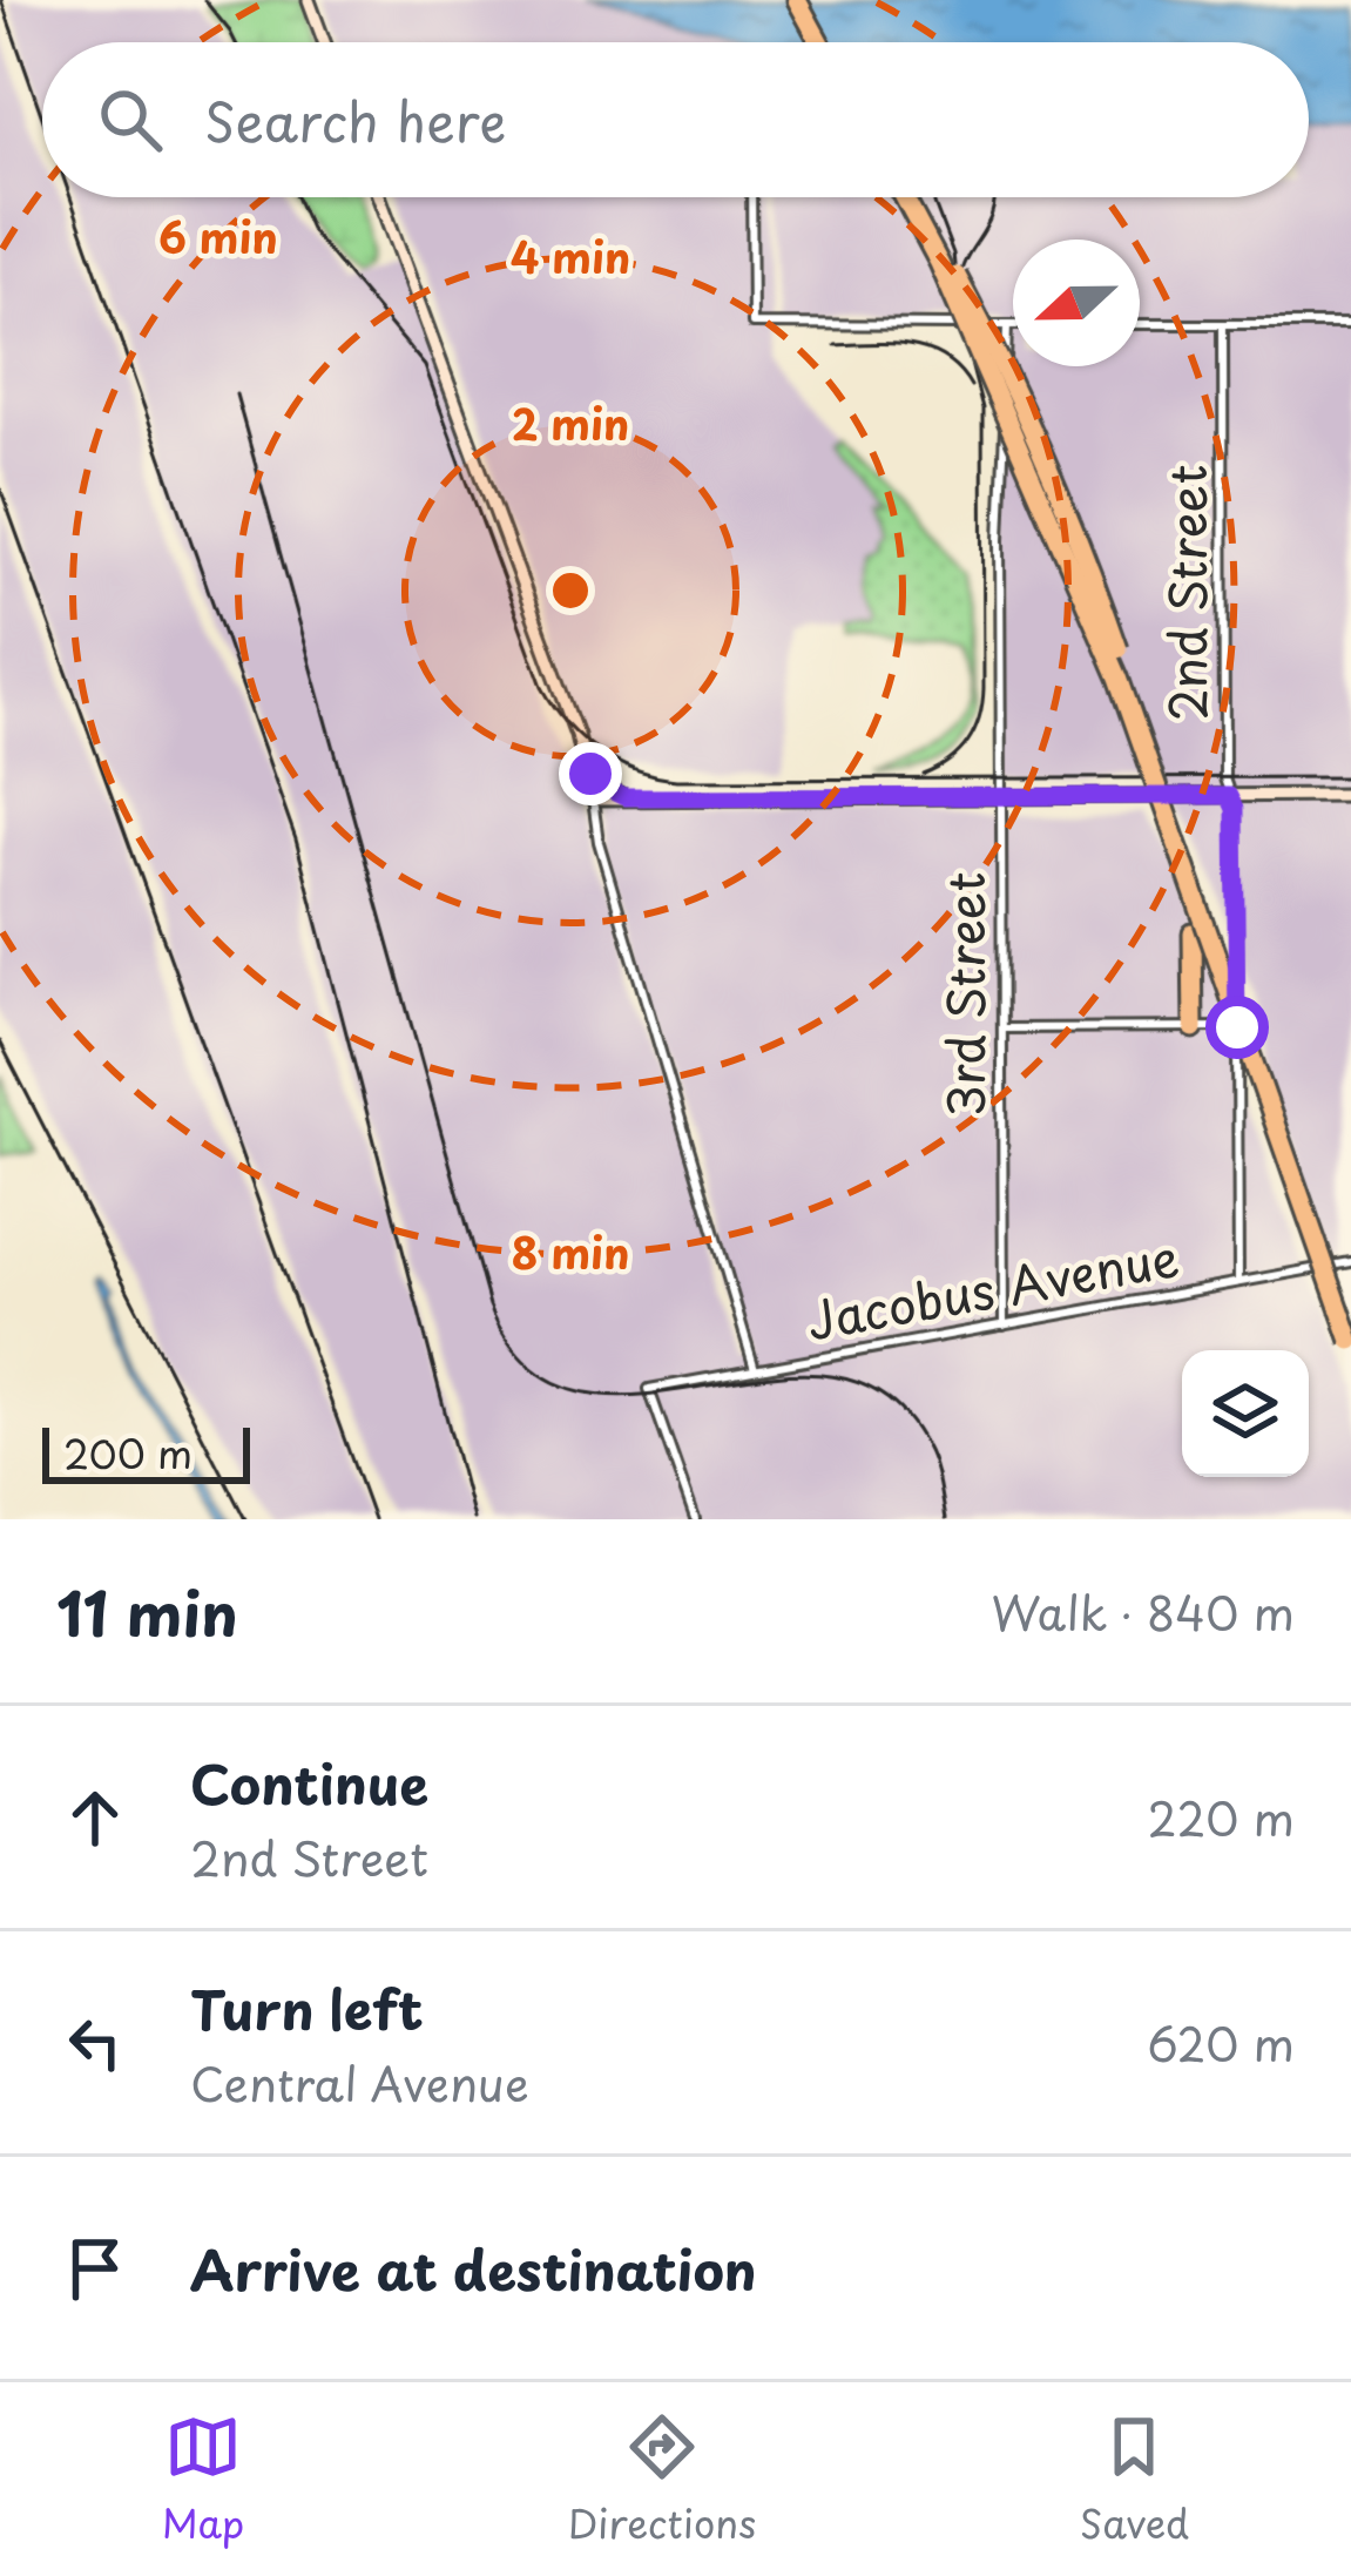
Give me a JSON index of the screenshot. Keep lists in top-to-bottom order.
{
  "streets": {
    "street": ["2nd Street", "3rd Street", "Jacobus Avenue"]
  },
  "crossings": [
    ["2nd Street", "Jacobus Avenue"],
    ["3rd Street", "Jacobus Avenue"]
  ],
  "scale_bar": "200 m",
  "north": "left",
  "page": {
    "search": "Search here",
    "scale": "200 m",
    "heading": ["11 min", "Walk · 840 m"],
    "list": [
      ["Continue", "2nd Street", "220 m"],
      ["Turn left", "Central Avenue", "620 m"],
      "Arrive at destination"
    ],
    "nav": ["Map", "Directions", "Saved"]
  },
  "rings": [
    "6 min",
    "4 min",
    "2 min",
    "8 min"
  ]
}
